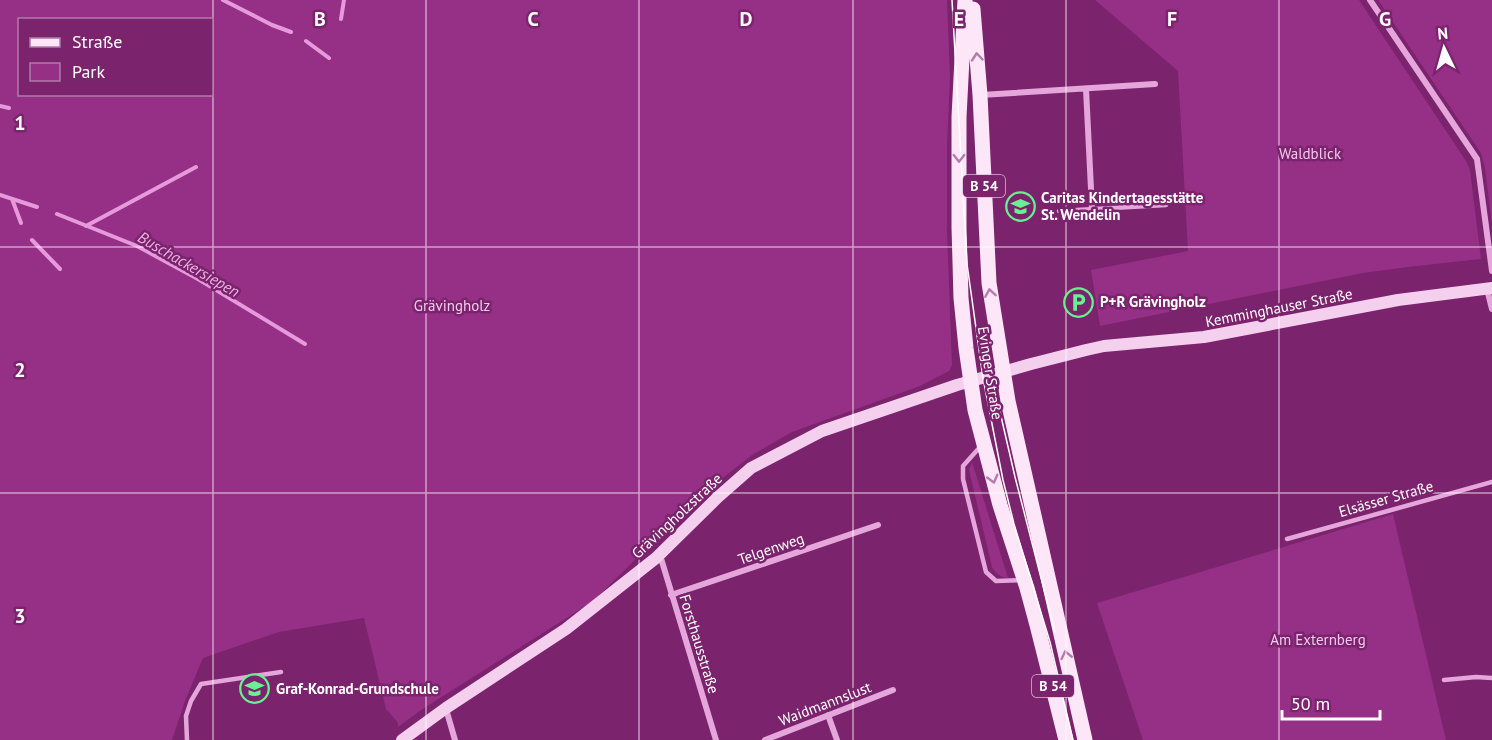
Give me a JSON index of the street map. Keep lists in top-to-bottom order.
{
  "streets": {
    "main road": [
      "B 54",
      "Kemminghauser Straße",
      "Evinger Straße",
      "Grävingholzstraße"
    ],
    "street": ["Telgenweg", "Forsthausstraße", "Waidmannslust"],
    "lane": ["Elsässer Straße"]
  },
  "crossings": [
    ["Kemminghauser Straße", "Evinger Straße"],
    ["Kemminghauser Straße", "Grävingholzstraße"],
    ["Evinger Straße", "Grävingholzstraße"],
    ["Grävingholzstraße", "Forsthausstraße"],
    ["Telgenweg", "Forsthausstraße"]
  ],
  "water": ["Buschackersiepen"],
  "parks": ["Waldblick", "Grävingholz", "Am Externberg"],
  "places": {
    "school or university": ["Caritas Kindertagesstätte St. Wendelin", "Graf-Konrad-Grundschule"],
    "parking": ["P+R Grävingholz"]
  },
  "legend": ["Straße", "Park"],
  "scale_bar": "50 m",
  "north": "top",
  "grid": {
    "columns": [
      "B",
      "C",
      "D",
      "E",
      "F",
      "G"
    ],
    "rows": ["1", "2", "3"]
  }
}
